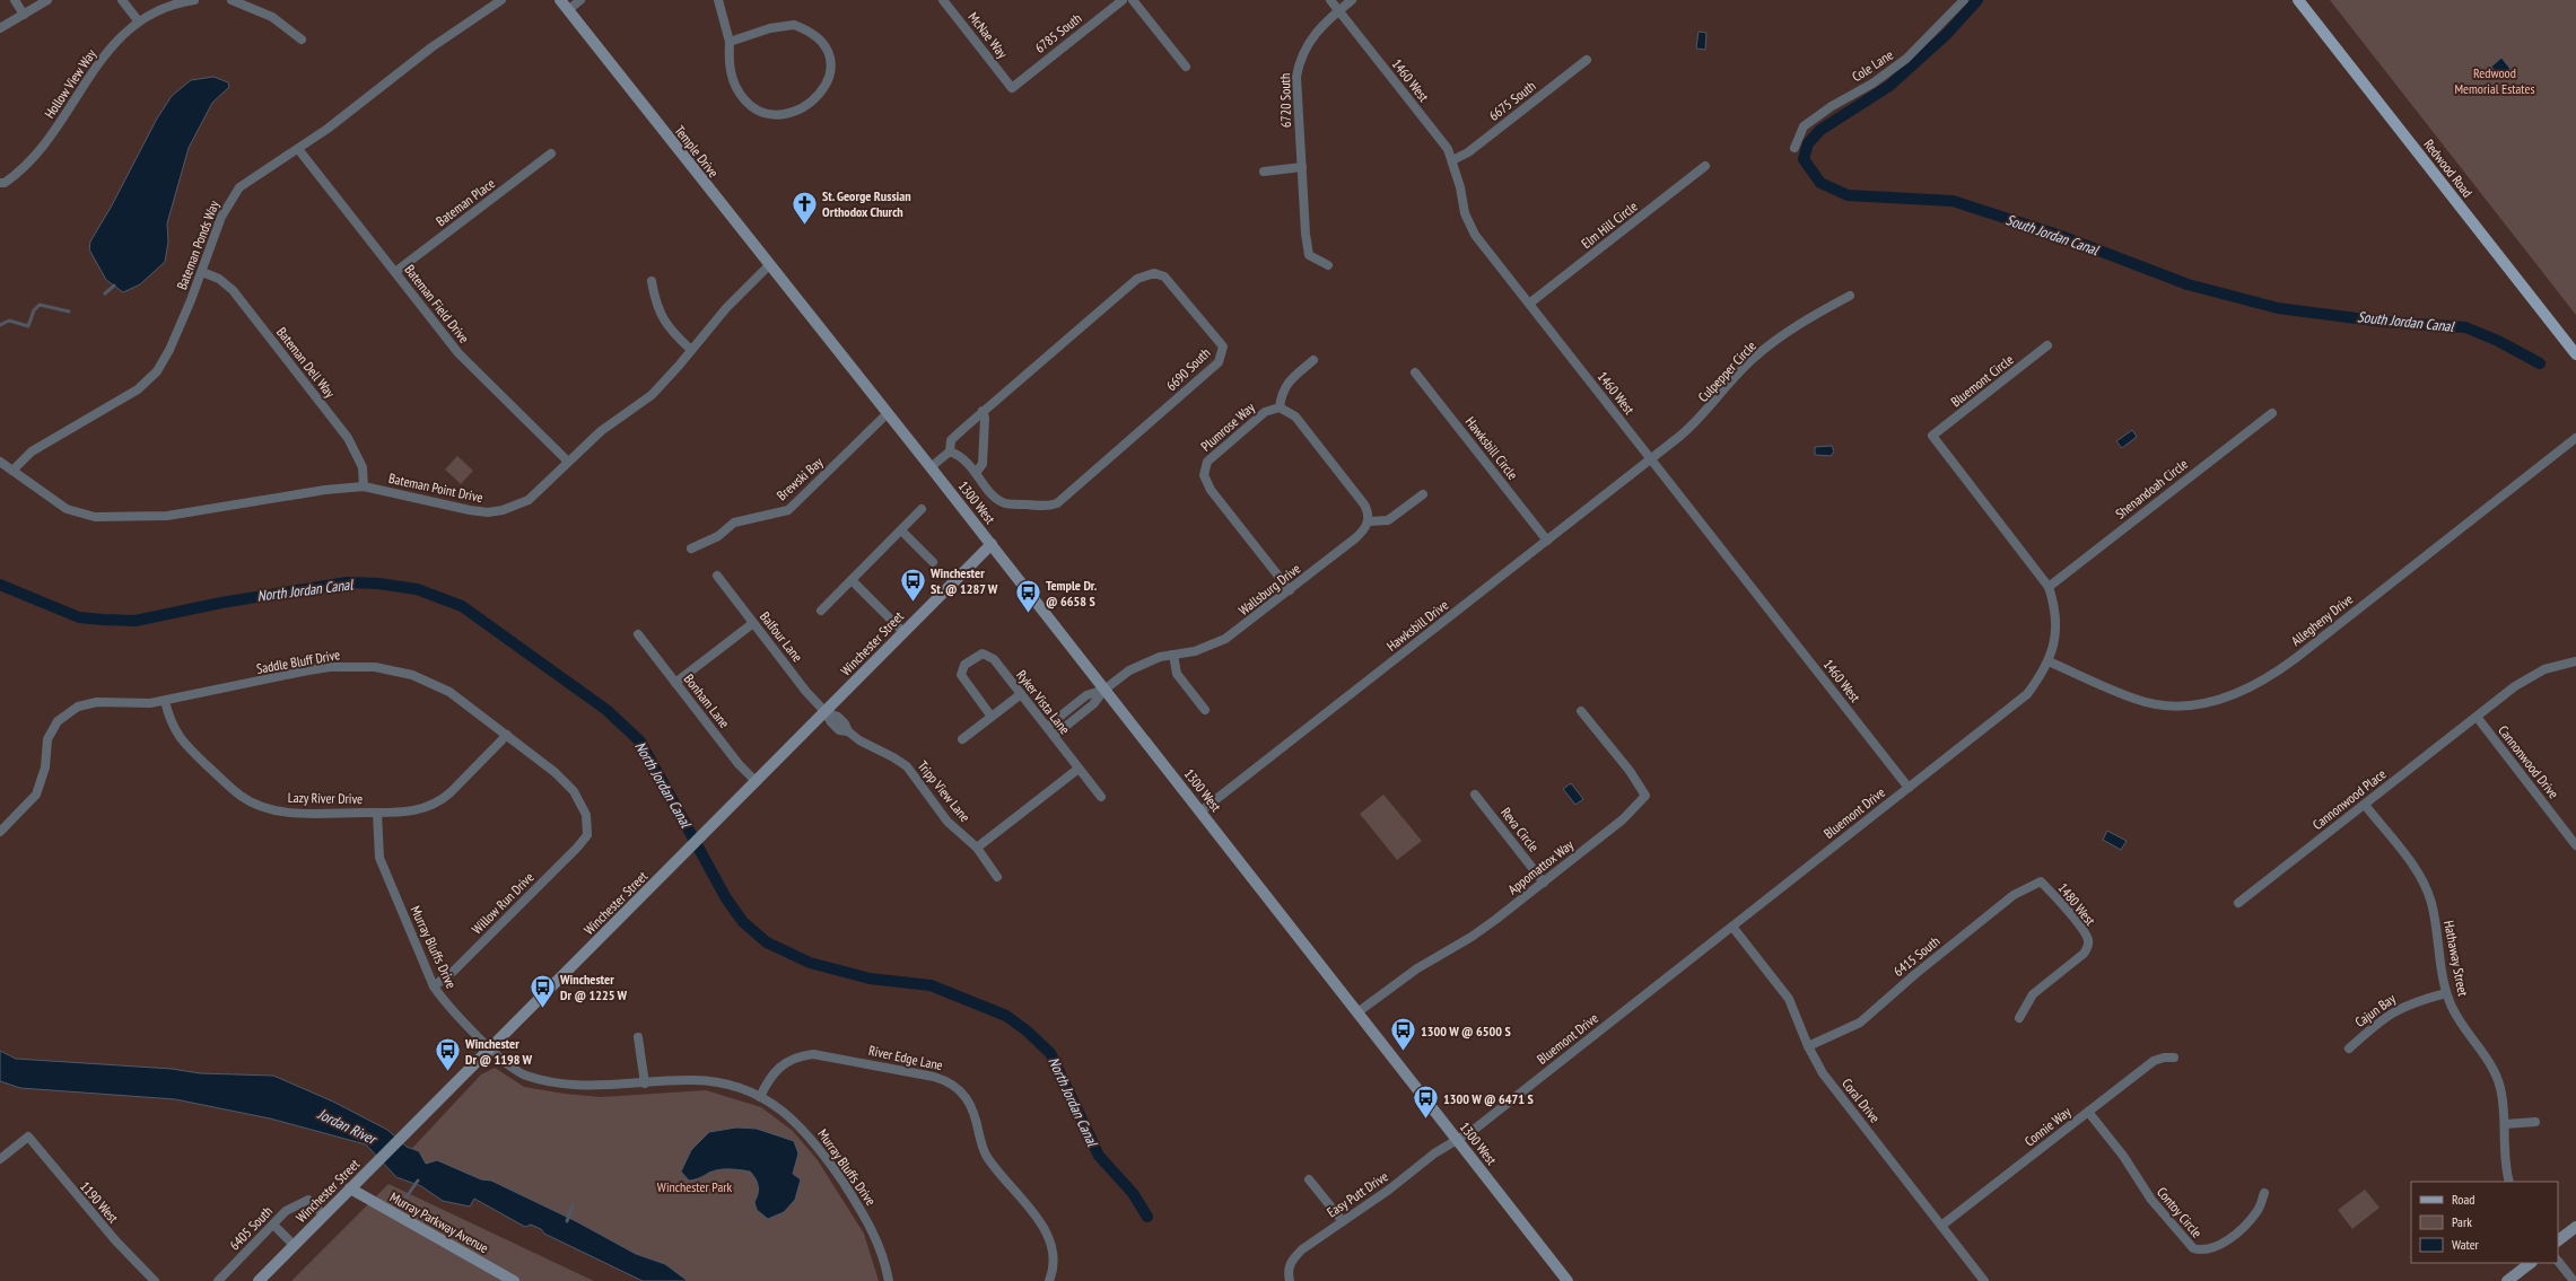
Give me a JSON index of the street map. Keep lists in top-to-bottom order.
{
  "streets": {
    "main road": [
      "Temple Drive",
      "Redwood Road",
      "1300 West",
      "Winchester Street",
      "Murray Parkway Avenue"
    ],
    "street": [
      "6785 South",
      "McNae Way",
      "Cole Lane",
      "1460 West",
      "Hollow View Way",
      "6720 South",
      "6675 South",
      "Bateman Place",
      "Elm Hill Circle",
      "Bateman Ponds Way",
      "Bateman Field Drive",
      "Bateman Dell Way",
      "6690 South",
      "Culpepper Circle",
      "Bluemont Circle",
      "Plumrose Way",
      "Hawksbill Circle",
      "Brewski Bay",
      "Bateman Point Drive",
      "Shenandoah Circle",
      "Wallsburg Drive",
      "Allegheny Drive",
      "Hawksbill Drive",
      "Balfour Lane",
      "Saddle Bluff Drive",
      "Bonham Lane",
      "Ryker Vista Lane",
      "Cannonwood Drive",
      "Tripp View Lane",
      "Lazy River Drive",
      "Cannonwood Place",
      "Bluemont Drive",
      "Reva Circle",
      "Appomattox Way",
      "Willow Run Drive",
      "1480 West",
      "Murray Bluffs Drive",
      "6415 South",
      "Hathaway Street",
      "Cajun Bay",
      "River Edge Lane",
      "Coral Drive",
      "Connie Way",
      "Easy Putt Drive",
      "1190 West",
      "Contoy Circle",
      "6405 South"
    ]
  },
  "crossings": [
    ["6785 South", "McNae Way"],
    ["1460 West", "6720 South"],
    ["1460 West", "6675 South"],
    ["1460 West", "Elm Hill Circle"],
    ["1460 West", "Culpepper Circle"],
    ["1460 West", "Hawksbill Drive"],
    ["1460 West", "Bluemont Drive"],
    ["Temple Drive", "Bateman Point Drive"],
    ["Temple Drive", "1300 West"],
    ["Bateman Place", "Bateman Field Drive"],
    ["Bateman Ponds Way", "Bateman Field Drive"],
    ["Bateman Ponds Way", "Bateman Dell Way"],
    ["Bateman Ponds Way", "Bateman Point Drive"],
    ["Bateman Field Drive", "Bateman Point Drive"],
    ["Bateman Dell Way", "Bateman Point Drive"],
    ["6690 South", "1300 West"],
    ["Culpepper Circle", "Hawksbill Drive"],
    ["Bluemont Circle", "Bluemont Drive"],
    ["Plumrose Way", "Wallsburg Drive"],
    ["Hawksbill Circle", "Hawksbill Drive"],
    ["Brewski Bay", "1300 West"],
    ["Shenandoah Circle", "Bluemont Drive"],
    ["1300 West", "Wallsburg Drive"],
    ["1300 West", "Hawksbill Drive"],
    ["1300 West", "Winchester Street"],
    ["1300 West", "Bluemont Drive"],
    ["1300 West", "Appomattox Way"],
    ["1300 West", "Easy Putt Drive"],
    ["Allegheny Drive", "Bluemont Drive"],
    ["Balfour Lane", "Winchester Street"],
    ["Balfour Lane", "Tripp View Lane"],
    ["Winchester Street", "Bonham Lane"],
    ["Winchester Street", "Tripp View Lane"],
    ["Winchester Street", "Murray Bluffs Drive"],
    ["Winchester Street", "Murray Parkway Avenue"],
    ["Winchester Street", "6405 South"],
    ["Saddle Bluff Drive", "Lazy River Drive"],
    ["Saddle Bluff Drive", "Willow Run Drive"],
    ["Cannonwood Drive", "Cannonwood Place"],
    ["Lazy River Drive", "Murray Bluffs Drive"],
    ["Cannonwood Place", "Hathaway Street"],
    ["Bluemont Drive", "Coral Drive"],
    ["Bluemont Drive", "Easy Putt Drive"],
    ["Reva Circle", "Appomattox Way"],
    ["Willow Run Drive", "Murray Bluffs Drive"],
    ["1480 West", "6415 South"],
    ["Murray Bluffs Drive", "River Edge Lane"],
    ["6415 South", "Coral Drive"],
    ["Hathaway Street", "Cajun Bay"],
    ["Coral Drive", "Connie Way"],
    ["Connie Way", "Contoy Circle"]
  ],
  "water": ["South Jordan Canal", "North Jordan Canal", "Jordan River"],
  "parks": ["Redwood Memorial Estates", "Winchester Park"],
  "places": {
    "church": ["St. George Russian Orthodox Church"],
    "bus stop": [
      "Winchester St. @ 1287 W",
      "Temple Dr. @ 6658 S",
      "Winchester Dr @ 1225 W",
      "1300 W @ 6500 S",
      "Winchester Dr @ 1198 W",
      "1300 W @ 6471 S"
    ]
  },
  "legend": ["Road", "Park", "Water"]
}
